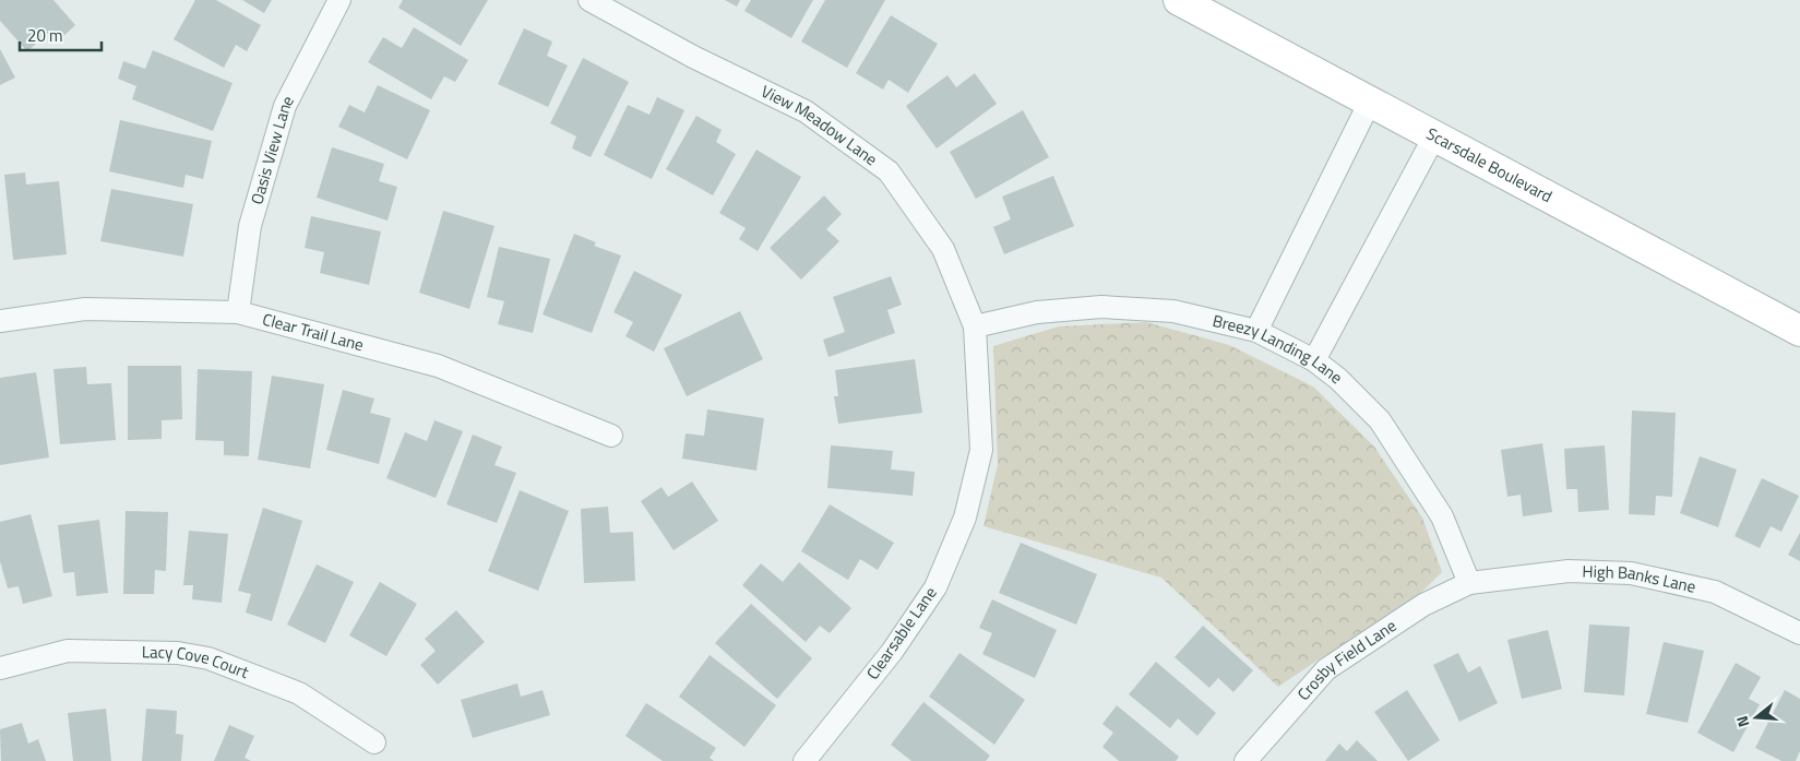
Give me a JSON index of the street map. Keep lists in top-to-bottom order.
{
  "streets": {
    "main road": ["Scarsdale Boulevard"],
    "street": [
      "View Meadow Lane",
      "Oasis View Lane",
      "Clear Trail Lane",
      "Breezy Landing Lane",
      "High Banks Lane",
      "Clearsable Lane",
      "Crosby Field Lane",
      "Lacy Cove Court"
    ]
  },
  "crossings": [
    ["View Meadow Lane", "Breezy Landing Lane"],
    ["View Meadow Lane", "Clearsable Lane"],
    ["Oasis View Lane", "Clear Trail Lane"],
    ["Breezy Landing Lane", "High Banks Lane"],
    ["Breezy Landing Lane", "Clearsable Lane"],
    ["Breezy Landing Lane", "Crosby Field Lane"],
    ["High Banks Lane", "Crosby Field Lane"]
  ],
  "scale_bar": "20 m",
  "north": "left"
}
